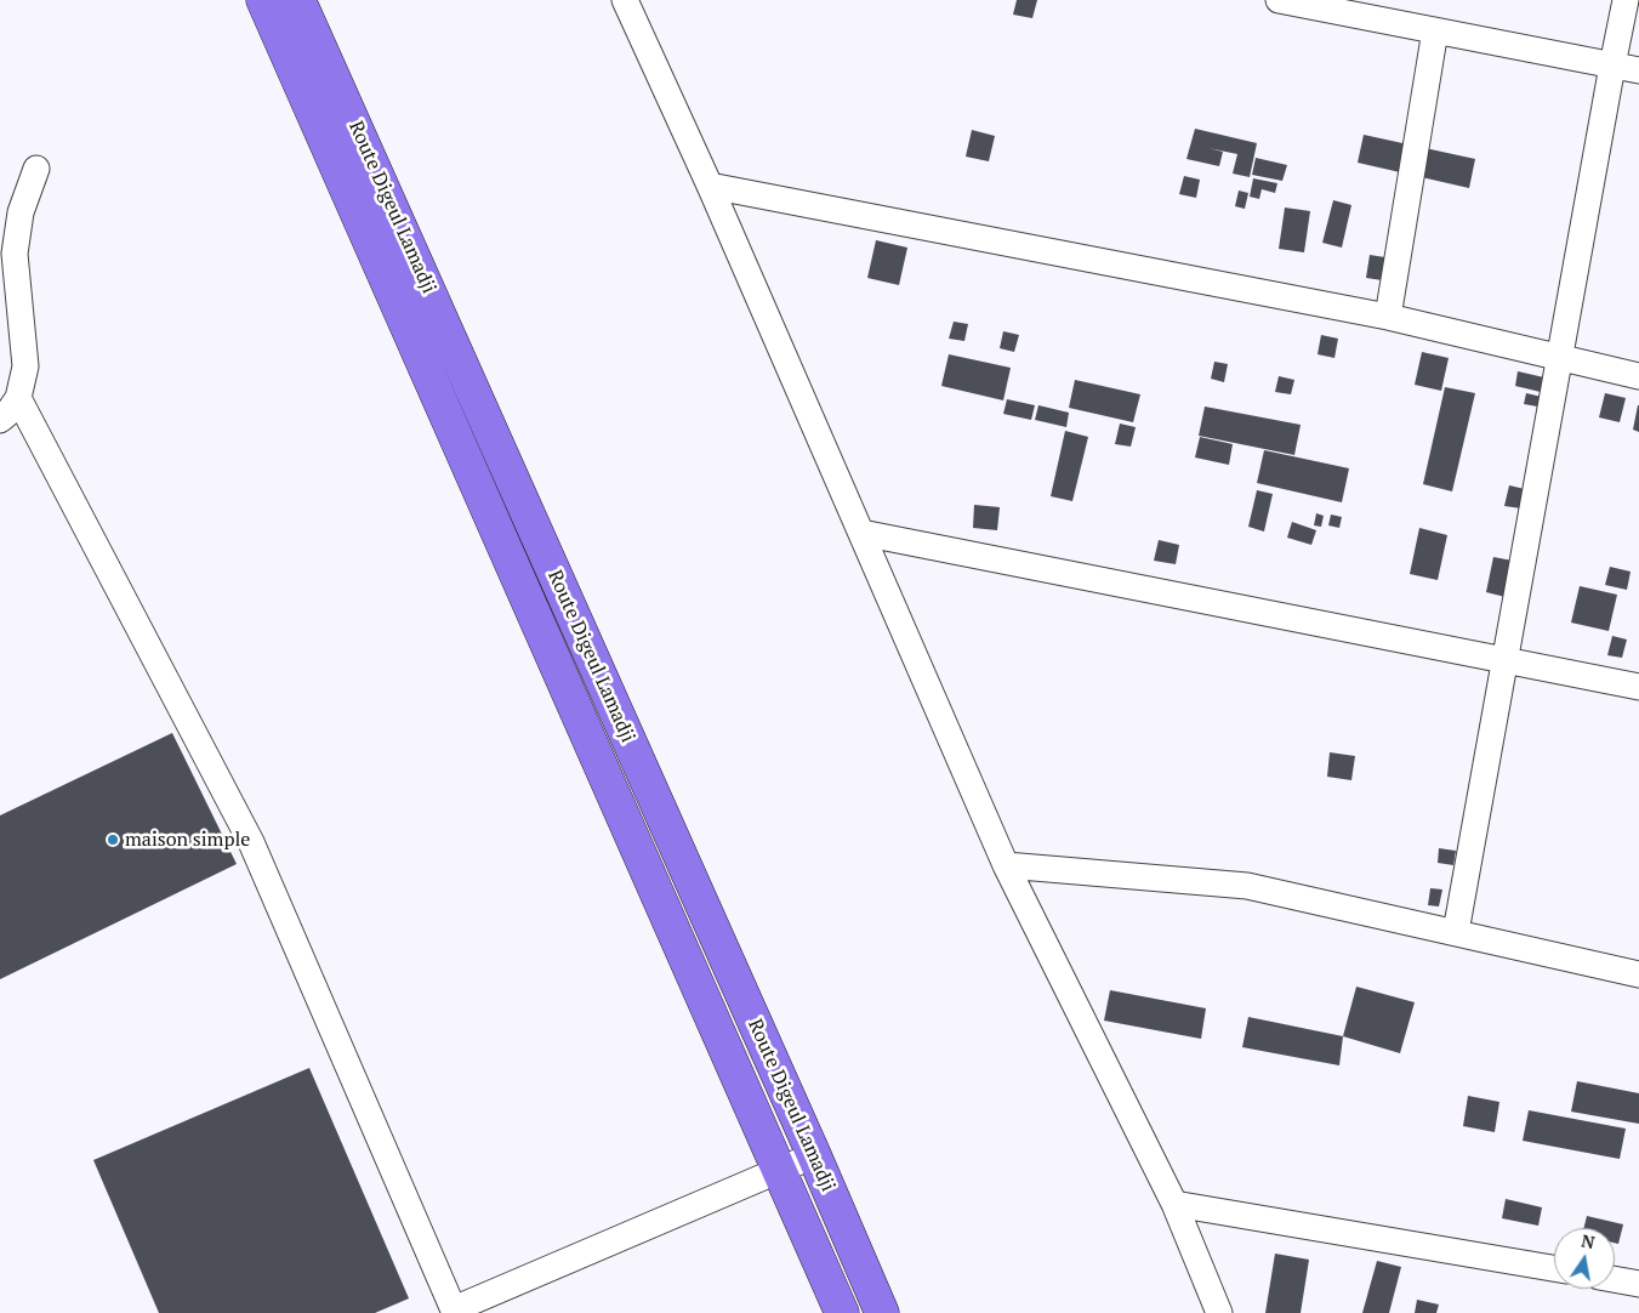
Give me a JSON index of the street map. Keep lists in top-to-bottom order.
{
  "streets": {
    "main road": ["Route Digeul Lamadji"]
  },
  "places": ["maison simple"],
  "north": "top"
}
